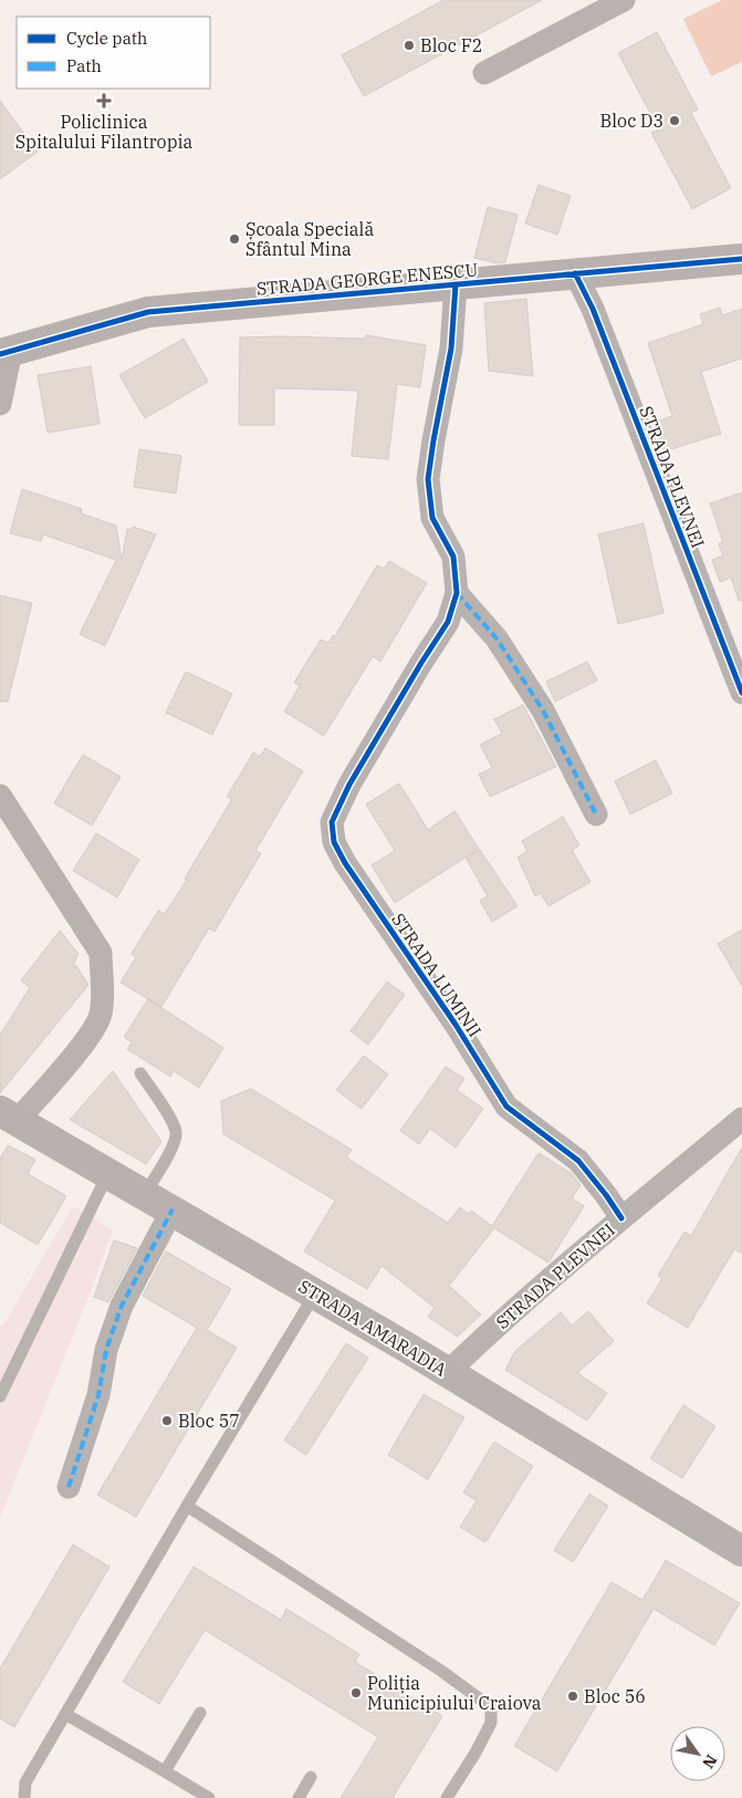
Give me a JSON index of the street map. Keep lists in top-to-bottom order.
{
  "streets": {
    "main road": ["STRADA GEORGE ENESCU", "STRADA AMARADIA"],
    "street": ["STRADA PLEVNEI", "STRADA LUMINII"]
  },
  "crossings": [
    ["STRADA GEORGE ENESCU", "STRADA PLEVNEI"],
    ["STRADA PLEVNEI", "STRADA LUMINII"],
    ["STRADA PLEVNEI", "STRADA AMARADIA"]
  ],
  "places": {
    "other": [
      "Bloc F2",
      "Bloc D3",
      "Școala Specială Sfântul Mina",
      "Bloc 57",
      "Poliția Municipiului Craiova",
      "Bloc 56"
    ],
    "health": ["Policlinica Spitalului Filantropia"]
  },
  "legend": ["Cycle path", "Path"],
  "north": "bottom right"
}
